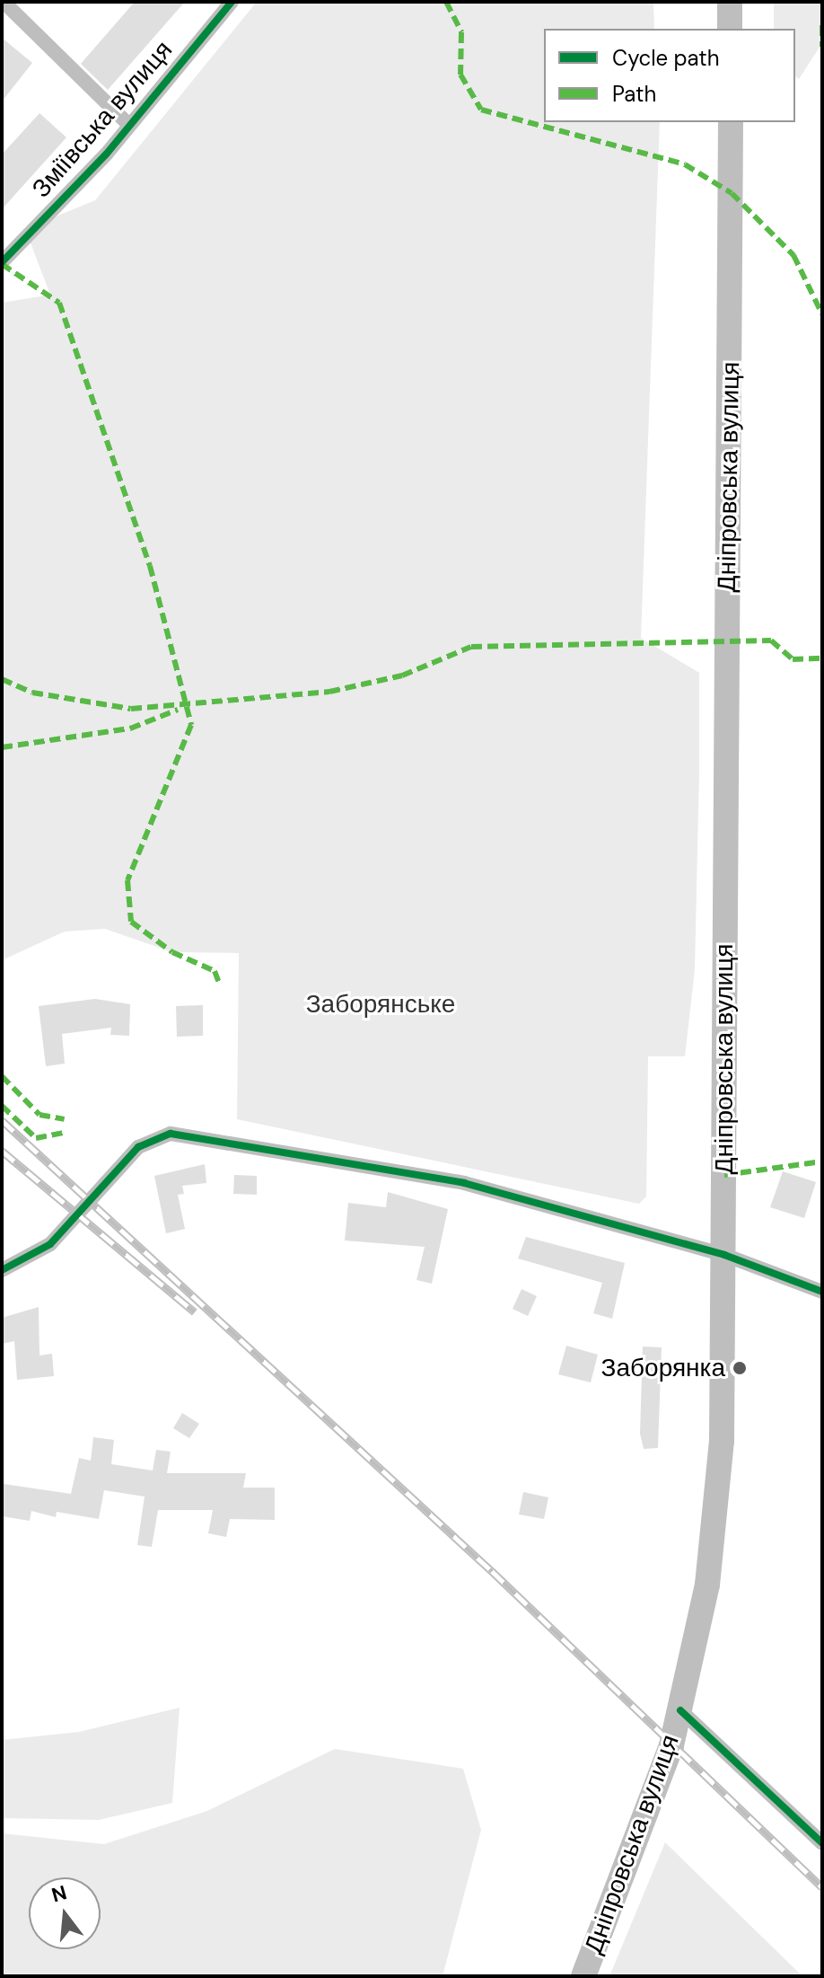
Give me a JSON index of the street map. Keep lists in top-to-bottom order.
{
  "streets": {
    "highway": ["Дніпровська вулиця"],
    "street": ["Зміївська вулиця"]
  },
  "parks": ["Заборянське"],
  "places": ["Заборянка"],
  "legend": ["Cycle path", "Path"],
  "north": "top"
}
